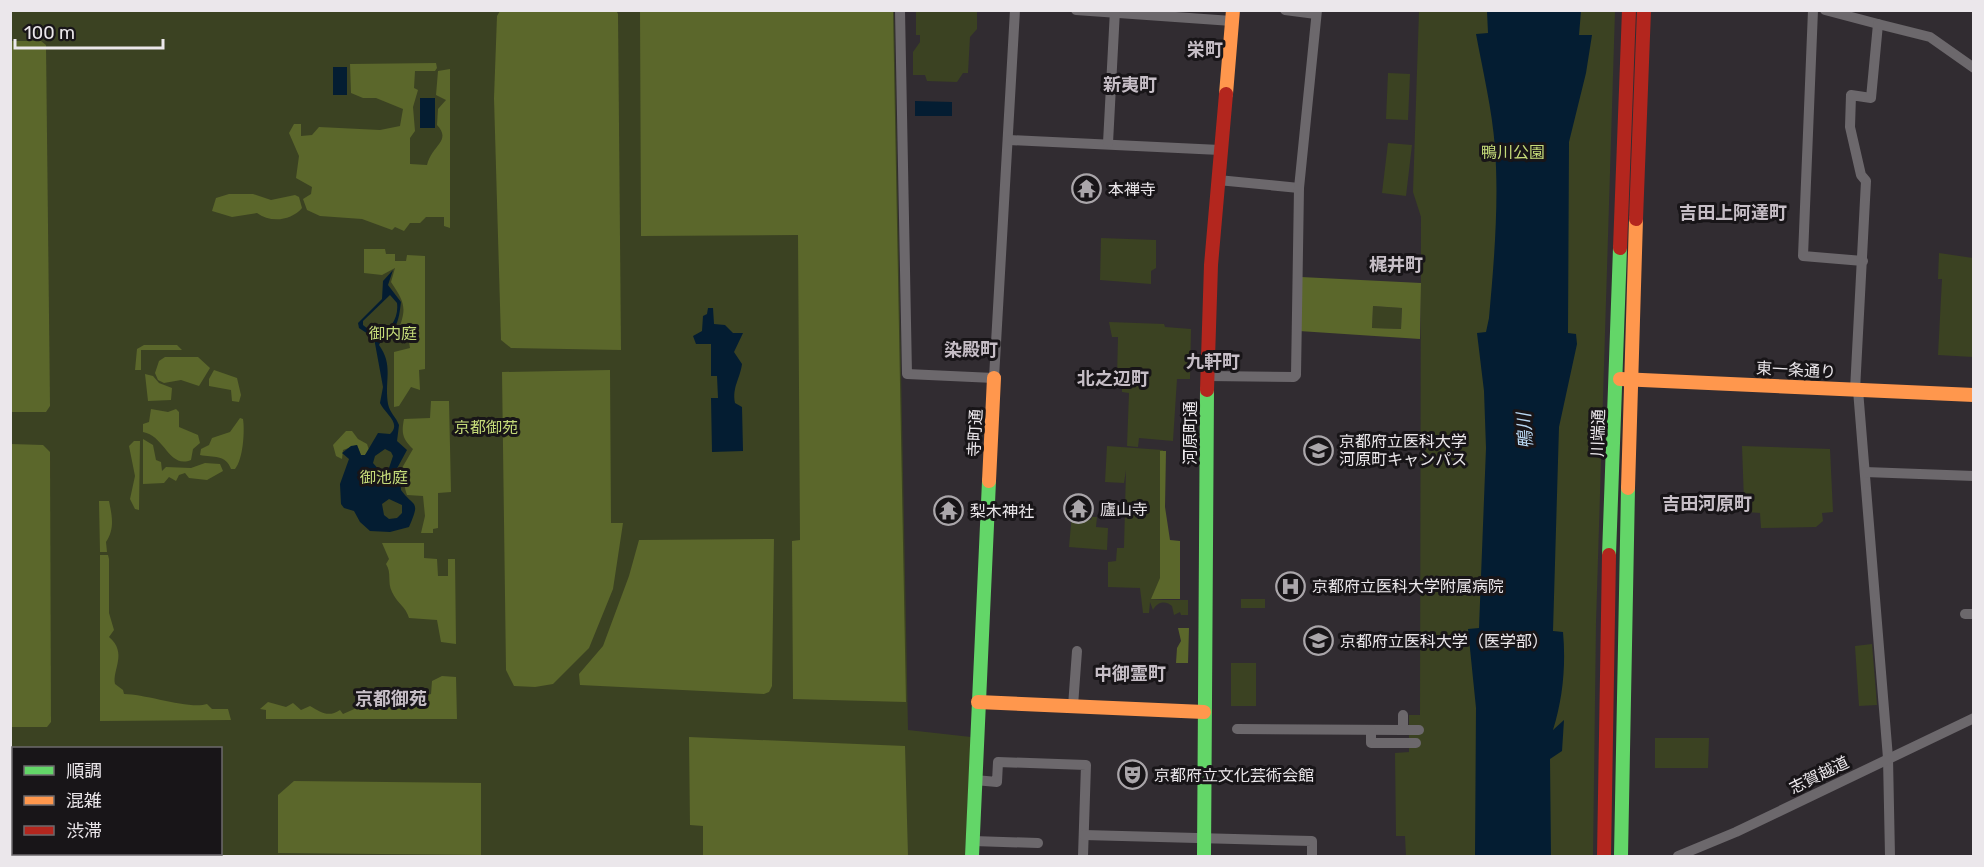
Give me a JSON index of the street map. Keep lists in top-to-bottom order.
{
  "streets": {
    "street": [
      "東一条通り",
      "寺町通",
      "河原町通",
      "川端通",
      "志賀越道"
    ]
  },
  "crossings": [
    ["東一条通り", "川端通"]
  ],
  "districts": [
    "栄町",
    "新夷町",
    "吉田上阿達町",
    "梶井町",
    "染殿町",
    "九軒町",
    "北之辺町",
    "吉田河原町",
    "中御霊町",
    "京都御苑"
  ],
  "water": ["鴨川"],
  "parks": [
    "鴨川公園",
    "御内庭",
    "京都御苑",
    "御池庭"
  ],
  "places": {
    "temple": ["本禅寺", "廬山寺", "梨木神社"],
    "school or university": ["京都府立医科大学 河原町キャンパス", "京都府立医科大学（医学部）"],
    "hospital": ["京都府立医科大学附属病院"],
    "theatre": ["京都府立文化芸術会館"]
  },
  "legend": ["順調", "混雑", "渋滞"],
  "scale_bar": "100 m"
}
